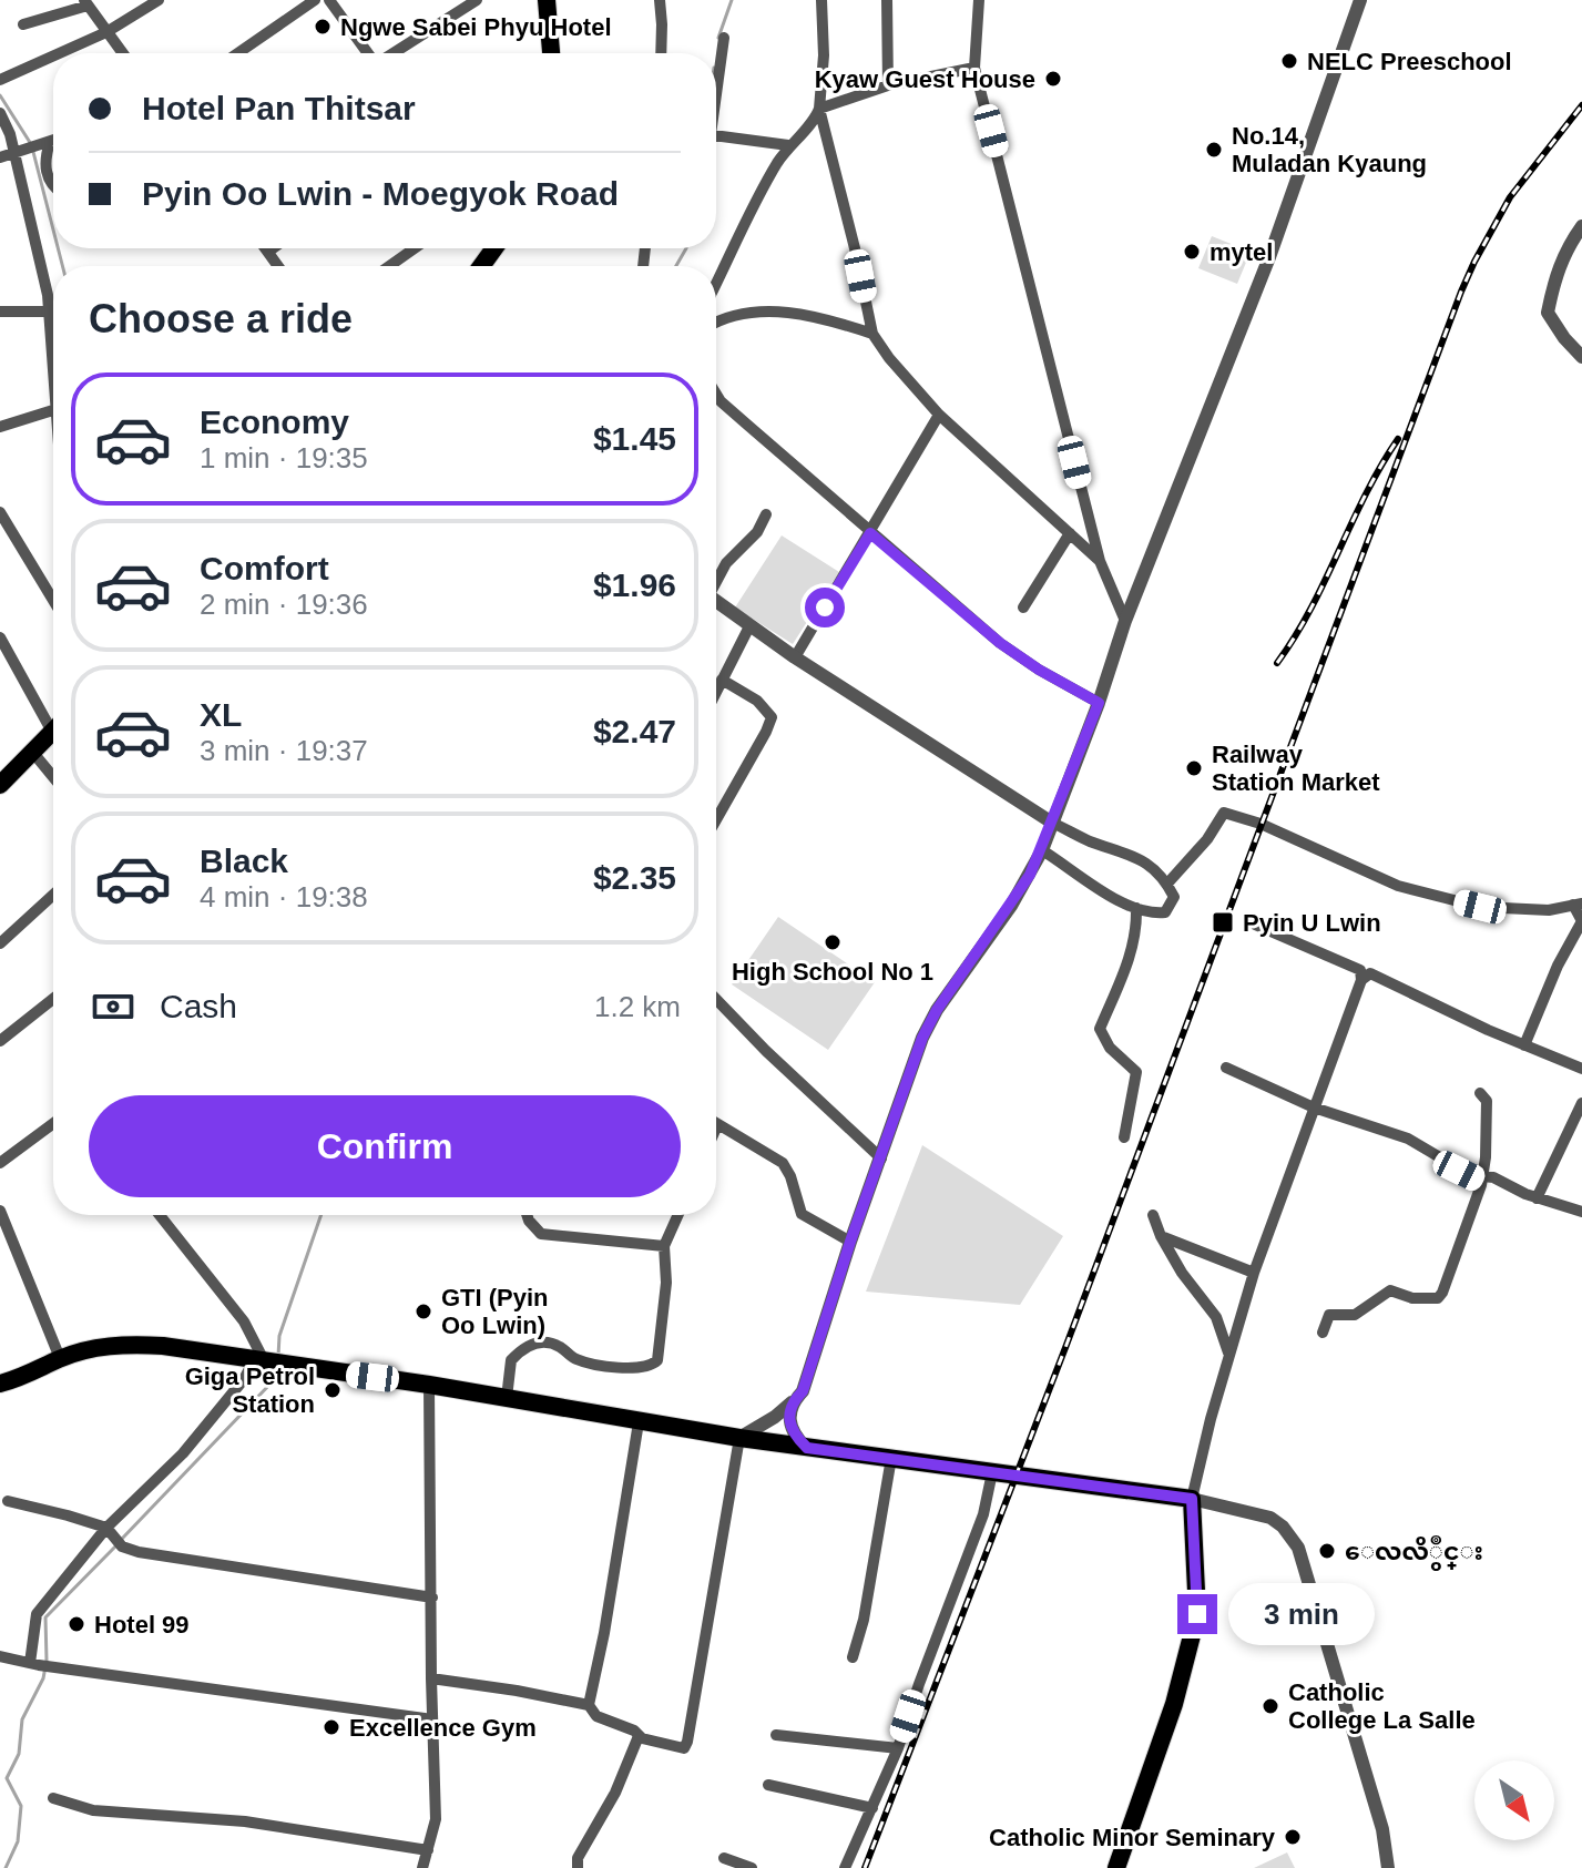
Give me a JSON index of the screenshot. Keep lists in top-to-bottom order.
{
  "places": {
    "other": [
      "Ngwe Sabei Phyu Hotel",
      "NELC Preeschool",
      "Kyaw Guest House",
      "No.14, Muladan Kyaung",
      "mytel",
      "Railway Station Market",
      "High School No 1",
      "GTI (Pyin Oo Lwin)",
      "Giga Petrol Station",
      "ေလလိွဳင္း",
      "Hotel 99",
      "Catholic College La Salle",
      "Excellence Gym",
      "Catholic Minor Seminary"
    ],
    "transit": ["Pyin U Lwin"]
  },
  "north": "bottom right",
  "page": {
    "banner": ["Hotel Pan Thitsar", "Pyin Oo Lwin - Moegyok Road"],
    "heading": "Choose a ride",
    "list": [
      {
        "name": "Economy",
        "note": "1 min · 19:35",
        "value": "$1.45"
      },
      {
        "name": "Comfort",
        "note": "2 min · 19:36",
        "value": "$1.96"
      },
      {
        "name": "XL",
        "note": "3 min · 19:37",
        "value": "$2.47"
      },
      {
        "name": "Black",
        "note": "4 min · 19:38",
        "value": "$2.35"
      }
    ],
    "pay": ["Cash", "1.2 km"],
    "buttons": "Confirm",
    "bubble": "3 min"
  }
}
